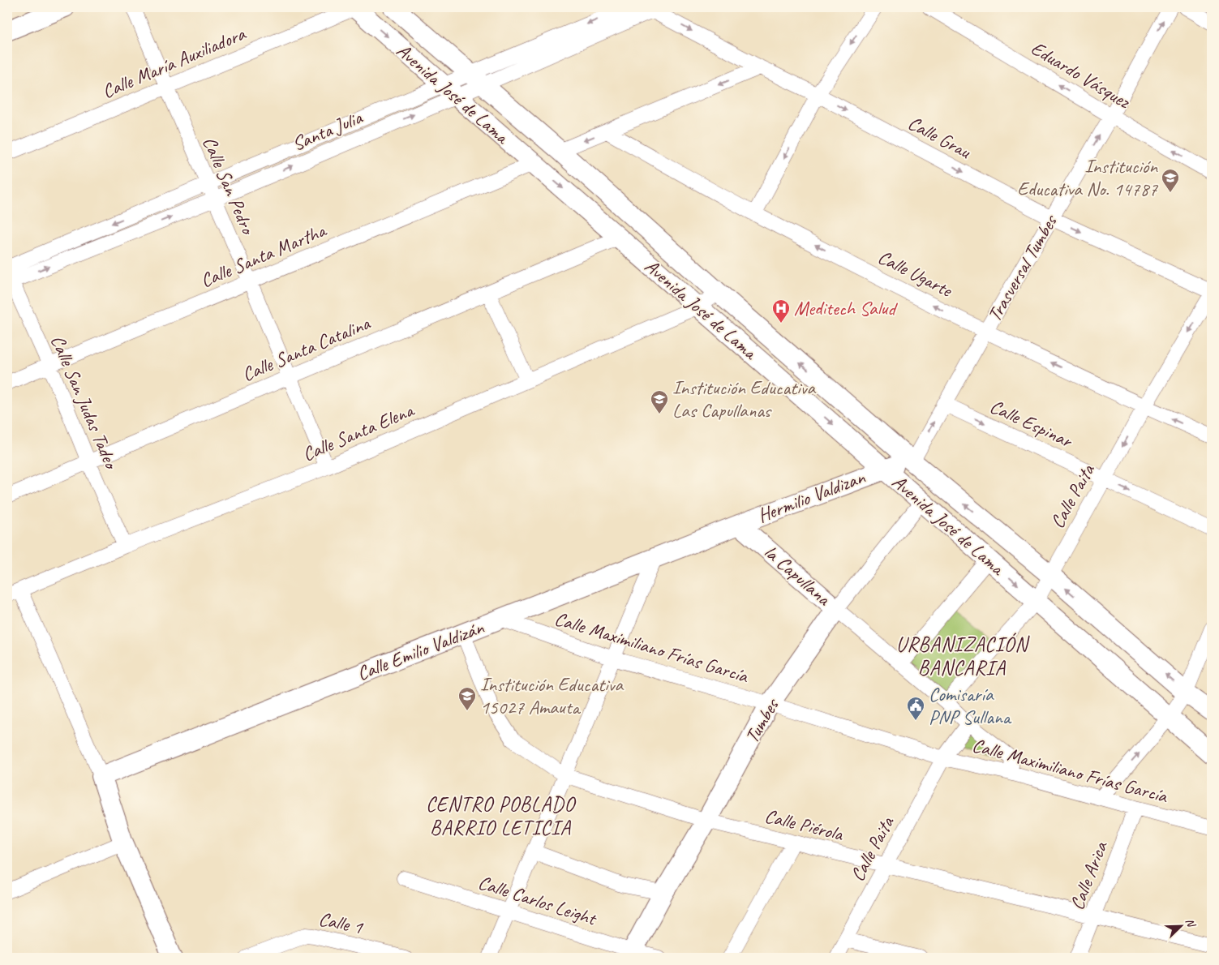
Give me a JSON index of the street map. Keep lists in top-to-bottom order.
{
  "streets": {
    "main road": [
      "Avenida José de Lama",
      "Hermilio Valdizan",
      "la Capullana",
      "Calle Emilio Valdizán",
      "Tumbes"
    ],
    "street": [
      "Calle María Auxiliadora",
      "Eduardo Vásquez",
      "Santa Julia",
      "Calle Grau",
      "Calle San Pedro",
      "Calle Santa Martha",
      "Trasversal Tumbes",
      "Calle Ugarte",
      "Calle Santa Catalina",
      "Calle San Judas Tadeo",
      "Calle Espinar",
      "Calle Santa Elena",
      "Calle Paita",
      "Calle Maximiliano Frías García",
      "Calle Piérola",
      "Calle Arica",
      "Calle Carlos Leight",
      "Calle 1"
    ]
  },
  "crossings": [
    ["Calle María Auxiliadora", "Avenida José de Lama"],
    ["Calle María Auxiliadora", "Calle San Pedro"],
    ["Eduardo Vásquez", "Trasversal Tumbes"],
    ["Avenida José de Lama", "Santa Julia"],
    ["Avenida José de Lama", "Calle Santa Martha"],
    ["Avenida José de Lama", "Trasversal Tumbes"],
    ["Avenida José de Lama", "Calle Santa Catalina"],
    ["Avenida José de Lama", "Calle Santa Elena"],
    ["Avenida José de Lama", "Hermilio Valdizan"],
    ["Avenida José de Lama", "Calle Paita"],
    ["Avenida José de Lama", "Tumbes"],
    ["Santa Julia", "Calle Grau"],
    ["Santa Julia", "Calle San Pedro"],
    ["Santa Julia", "Calle San Judas Tadeo"],
    ["Calle Grau", "Trasversal Tumbes"],
    ["Calle Grau", "Calle Paita"],
    ["Calle San Pedro", "Calle Santa Martha"],
    ["Calle San Pedro", "Calle Santa Catalina"],
    ["Calle San Pedro", "Calle Santa Elena"],
    ["Calle Santa Martha", "Calle San Judas Tadeo"],
    ["Trasversal Tumbes", "Calle Ugarte"],
    ["Trasversal Tumbes", "Calle Espinar"],
    ["Calle Ugarte", "Calle Paita"],
    ["Calle Santa Catalina", "Calle San Judas Tadeo"],
    ["Calle San Judas Tadeo", "Calle Santa Elena"],
    ["Calle Espinar", "Calle Paita"],
    ["Hermilio Valdizan", "la Capullana"],
    ["Hermilio Valdizan", "Calle Emilio Valdizán"],
    ["Calle Paita", "Calle Maximiliano Frías García"],
    ["Calle Paita", "Calle Piérola"],
    ["la Capullana", "Calle Emilio Valdizán"],
    ["la Capullana", "Tumbes"],
    ["Calle Maximiliano Frías García", "Calle Emilio Valdizán"],
    ["Calle Maximiliano Frías García", "Tumbes"],
    ["Calle Maximiliano Frías García", "Calle Arica"],
    ["Calle Emilio Valdizán", "Calle Piérola"],
    ["Tumbes", "Calle Piérola"],
    ["Tumbes", "Calle Carlos Leight"],
    ["Calle Piérola", "Calle Arica"]
  ],
  "one_way": [
    "Eduardo Vásquez",
    "Calle Grau",
    "Trasversal Tumbes",
    "Calle Ugarte",
    "Calle Espinar"
  ],
  "districts": ["URBANIZACIÓN BANCARIA", "CENTRO POBLADO BARRIO LETICIA"],
  "places": {
    "school or university": ["Institución Educativa No. 14787", "Institución Educativa Las Capullanas", "Institución Educativa 15027 Amauta"],
    "hospital": ["Meditech Salud"],
    "public building": ["Comisaría PNP Sullana"]
  },
  "north": "top right"
}
